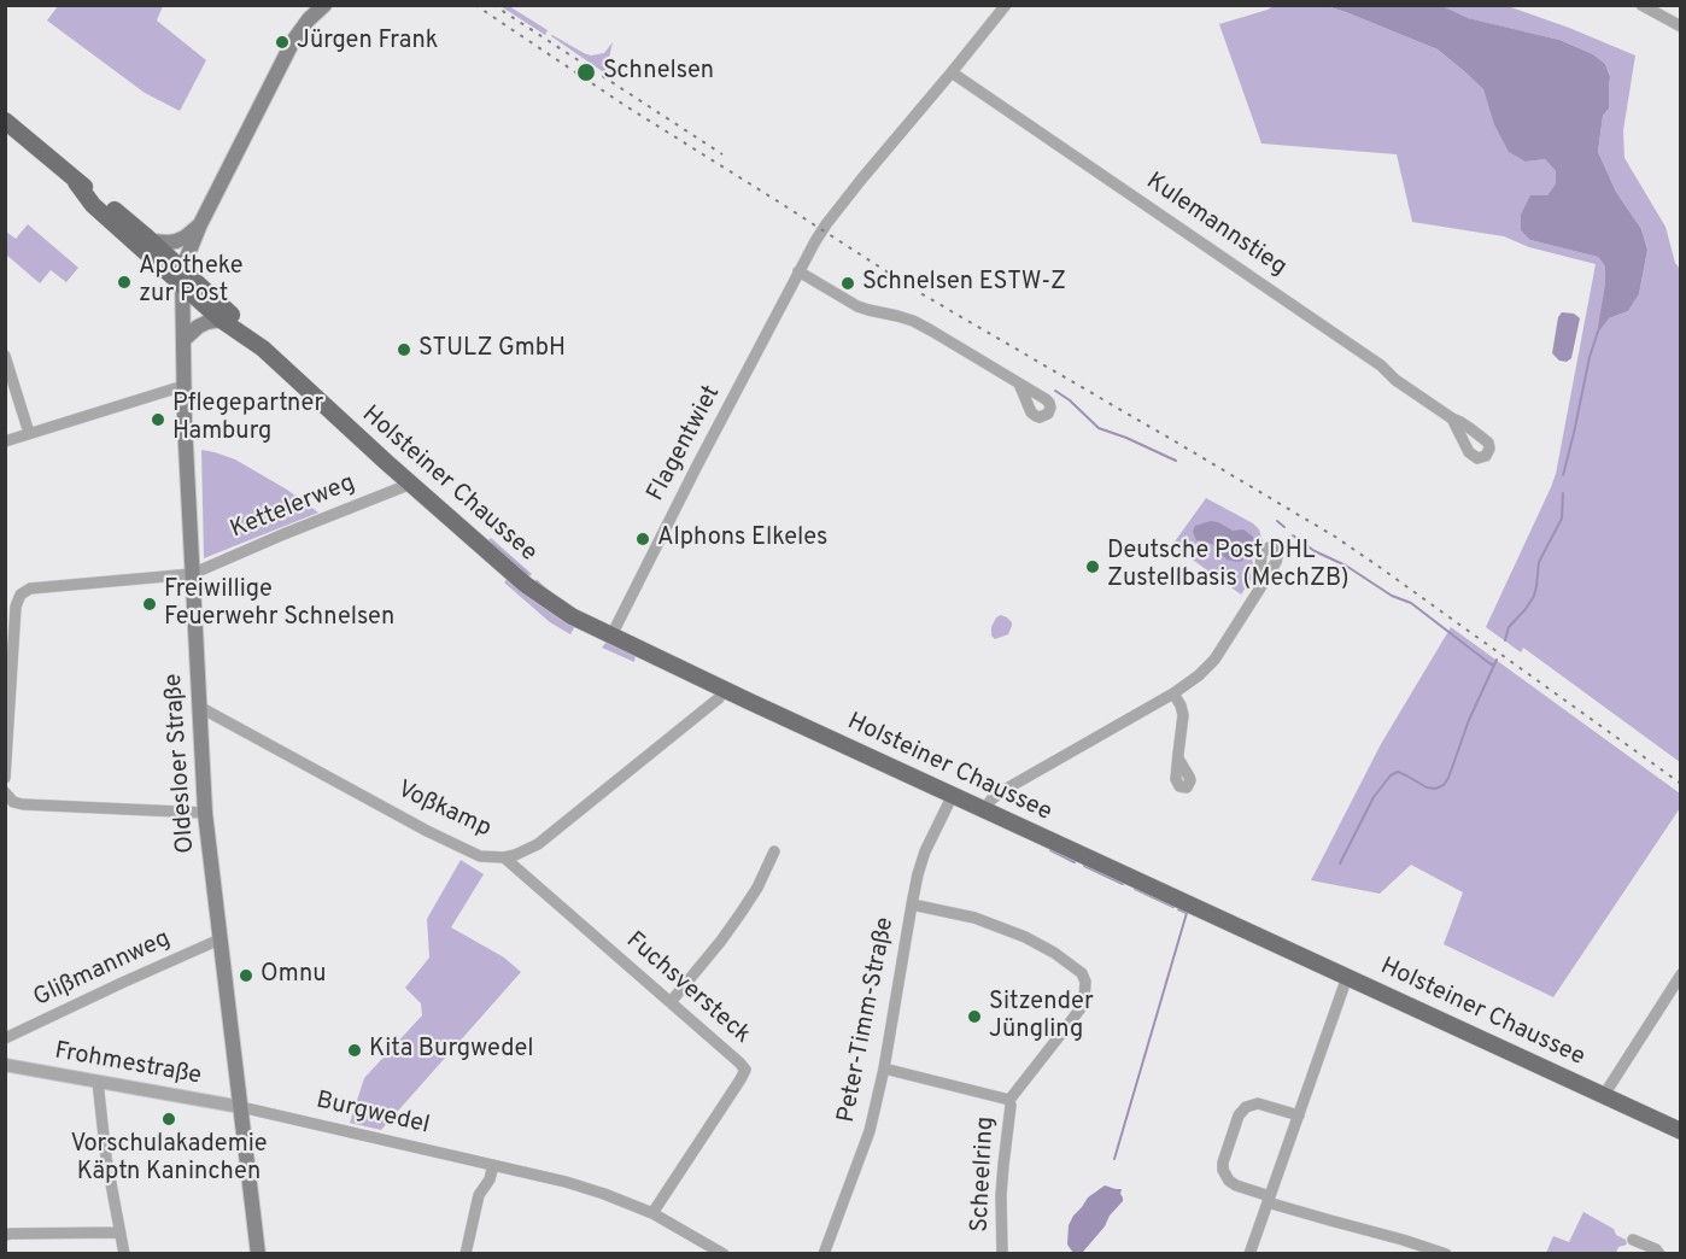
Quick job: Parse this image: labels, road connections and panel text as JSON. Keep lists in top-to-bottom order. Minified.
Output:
{"streets":{"main road":["Holsteiner Chaussee","Oldesloer Straße"],"street":["Kulemannstieg","Flagentwiet","Kettelerweg","Voßkamp","Glißmannweg","Fuchsversteck","Peter-Timm-Straße","Frohmestraße","Burgwedel","Scheelring"]},"crossings":[["Kulemannstieg","Flagentwiet"],["Flagentwiet","Holsteiner Chaussee"],["Holsteiner Chaussee","Kettelerweg"],["Holsteiner Chaussee","Oldesloer Straße"],["Holsteiner Chaussee","Voßkamp"],["Holsteiner Chaussee","Peter-Timm-Straße"],["Kettelerweg","Oldesloer Straße"],["Oldesloer Straße","Voßkamp"],["Oldesloer Straße","Glißmannweg"],["Oldesloer Straße","Frohmestraße"],["Oldesloer Straße","Burgwedel"],["Voßkamp","Fuchsversteck"],["Fuchsversteck","Burgwedel"],["Peter-Timm-Straße","Scheelring"],["Frohmestraße","Burgwedel"]],"places":["Jürgen Frank","Schnelsen","Apotheke zur Post","Schnelsen ESTW-Z","STULZ GmbH","Pflegepartner Hamburg","Alphons Elkeles","Deutsche Post DHL Zustellbasis (MechZB)","Freiwillige Feuerwehr Schnelsen","Omnu","Sitzender Jüngling","Kita Burgwedel","Vorschulakademie Käptn Kaninchen"]}
